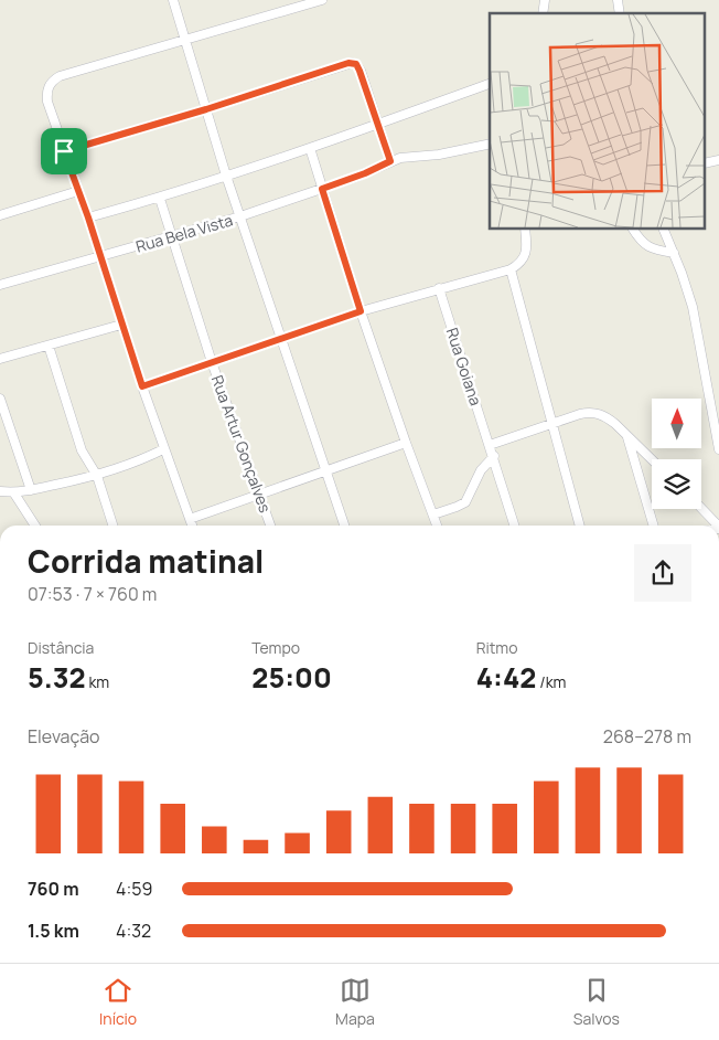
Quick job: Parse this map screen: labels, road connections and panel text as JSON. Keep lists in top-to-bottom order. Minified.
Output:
{"streets":{"street":["Rua Bela Vista","Rua Goiana","Rua Artur Gonçalves"]},"crossings":[["Rua Bela Vista","Rua Artur Gonçalves"]],"north":"top","page":{"heading":["Corrida matinal","07:53 · 7 × 760 m"],"stats":[["Distância","5.32 km"],["Tempo","25:00"],["Ritmo","4:42 /km"]],"chart":["Elevação","268–278 m"],"list":[{"name":"760 m","note":"4:59"},{"name":"1.5 km","note":"4:32"}],"tabs":["Início","Mapa","Salvos"]}}
